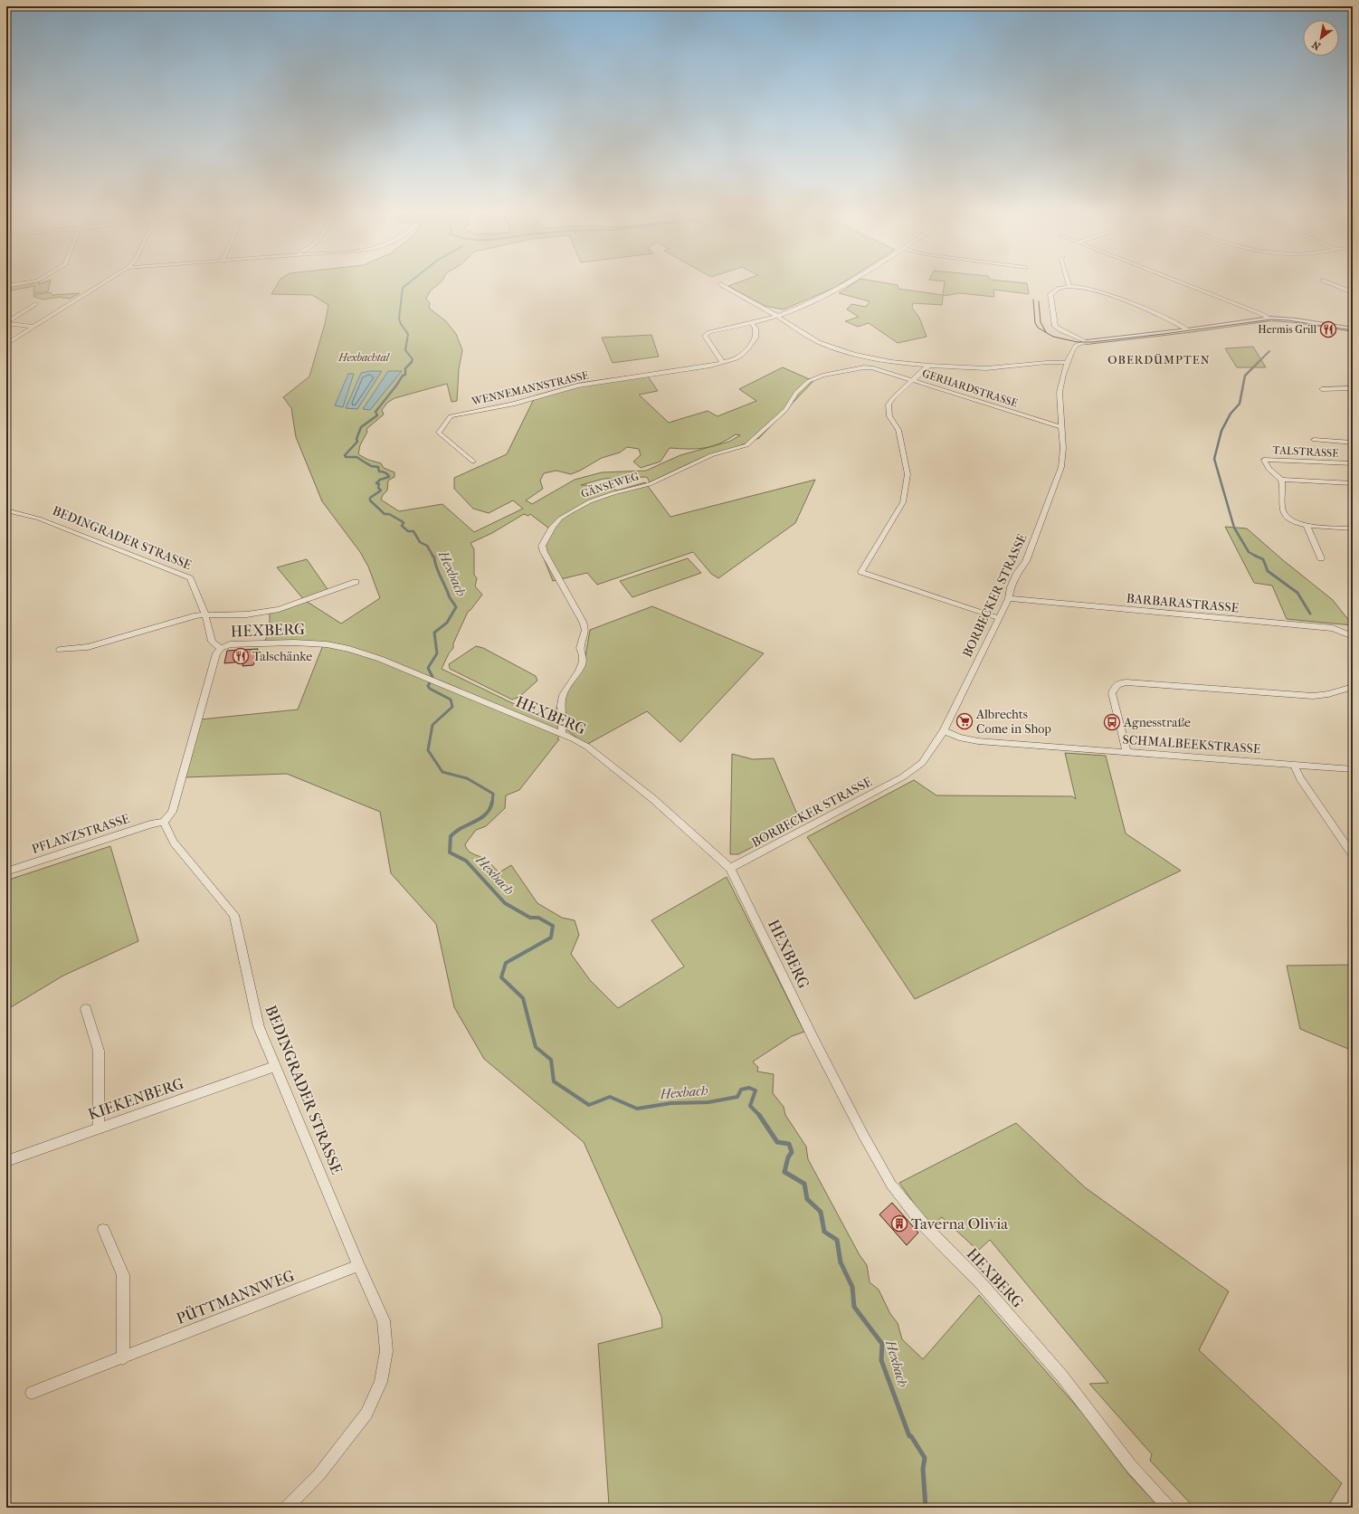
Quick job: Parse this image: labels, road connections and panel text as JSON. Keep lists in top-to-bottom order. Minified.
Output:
{"streets":{"street":["WENNEMANNSTRASSE","GERHARDSTRASSE","TALSTRASSE","GÄNSEWEG","BEDINGRADER STRASSE","BORBECKER STRASSE","BARBARASTRASSE","HEXBERG","SCHMALBEEKSTRASSE","PFLANZSTRASSE","KIEKENBERG","PÜTTMANNWEG"]},"crossings":[["GERHARDSTRASSE","GÄNSEWEG"],["GERHARDSTRASSE","BORBECKER STRASSE"],["GÄNSEWEG","HEXBERG"],["BEDINGRADER STRASSE","HEXBERG"],["BEDINGRADER STRASSE","PFLANZSTRASSE"],["BEDINGRADER STRASSE","KIEKENBERG"],["BEDINGRADER STRASSE","PÜTTMANNWEG"],["BORBECKER STRASSE","BARBARASTRASSE"],["BORBECKER STRASSE","HEXBERG"],["BORBECKER STRASSE","SCHMALBEEKSTRASSE"]],"districts":["OBERDÜMPTEN"],"water":["Hexbach"],"parks":["Hexbachtal"],"places":{"restaurant":["Hermis Grill","Talschänke"],"supermarket":["Albrechts Come in Shop"],"bus stop":["Agnesstraße"],"building":["Taverna Olivia"]},"north":"bottom left"}
